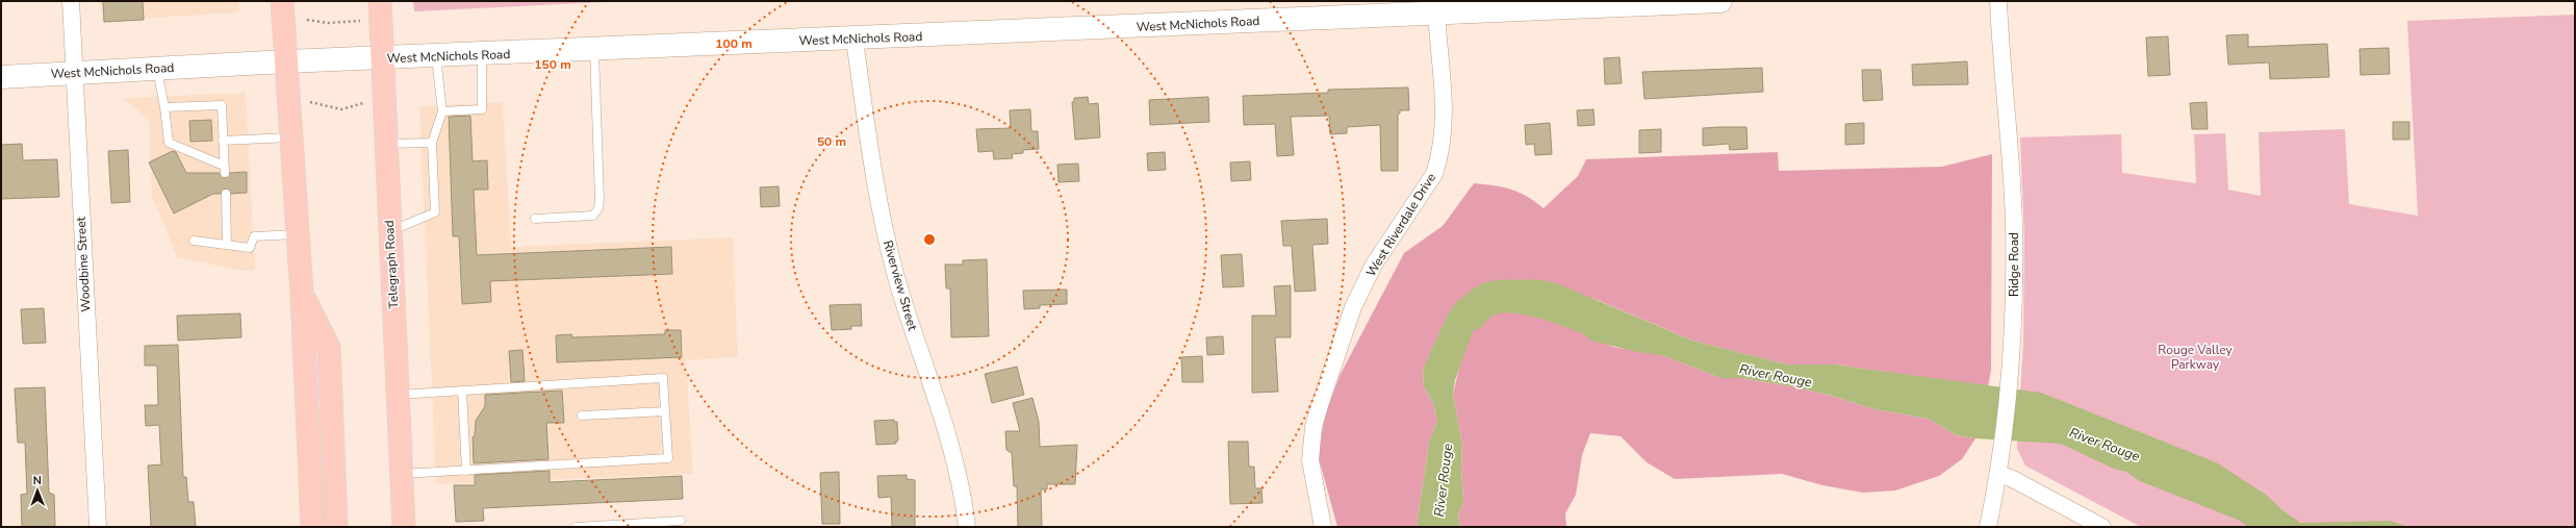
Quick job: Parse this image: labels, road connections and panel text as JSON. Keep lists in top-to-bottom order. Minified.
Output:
{"streets":{"main road":["West McNichols Road","Telegraph Road"],"street":["West Riverdale Drive","Woodbine Street","Ridge Road","Riverview Street"]},"crossings":[["West McNichols Road","West Riverdale Drive"],["West McNichols Road","Woodbine Street"],["West McNichols Road","Telegraph Road"],["West McNichols Road","Riverview Street"]],"water":["River Rouge"],"parks":["Rouge Valley Parkway"],"north":"top","rings":["100 m","150 m","50 m"]}
